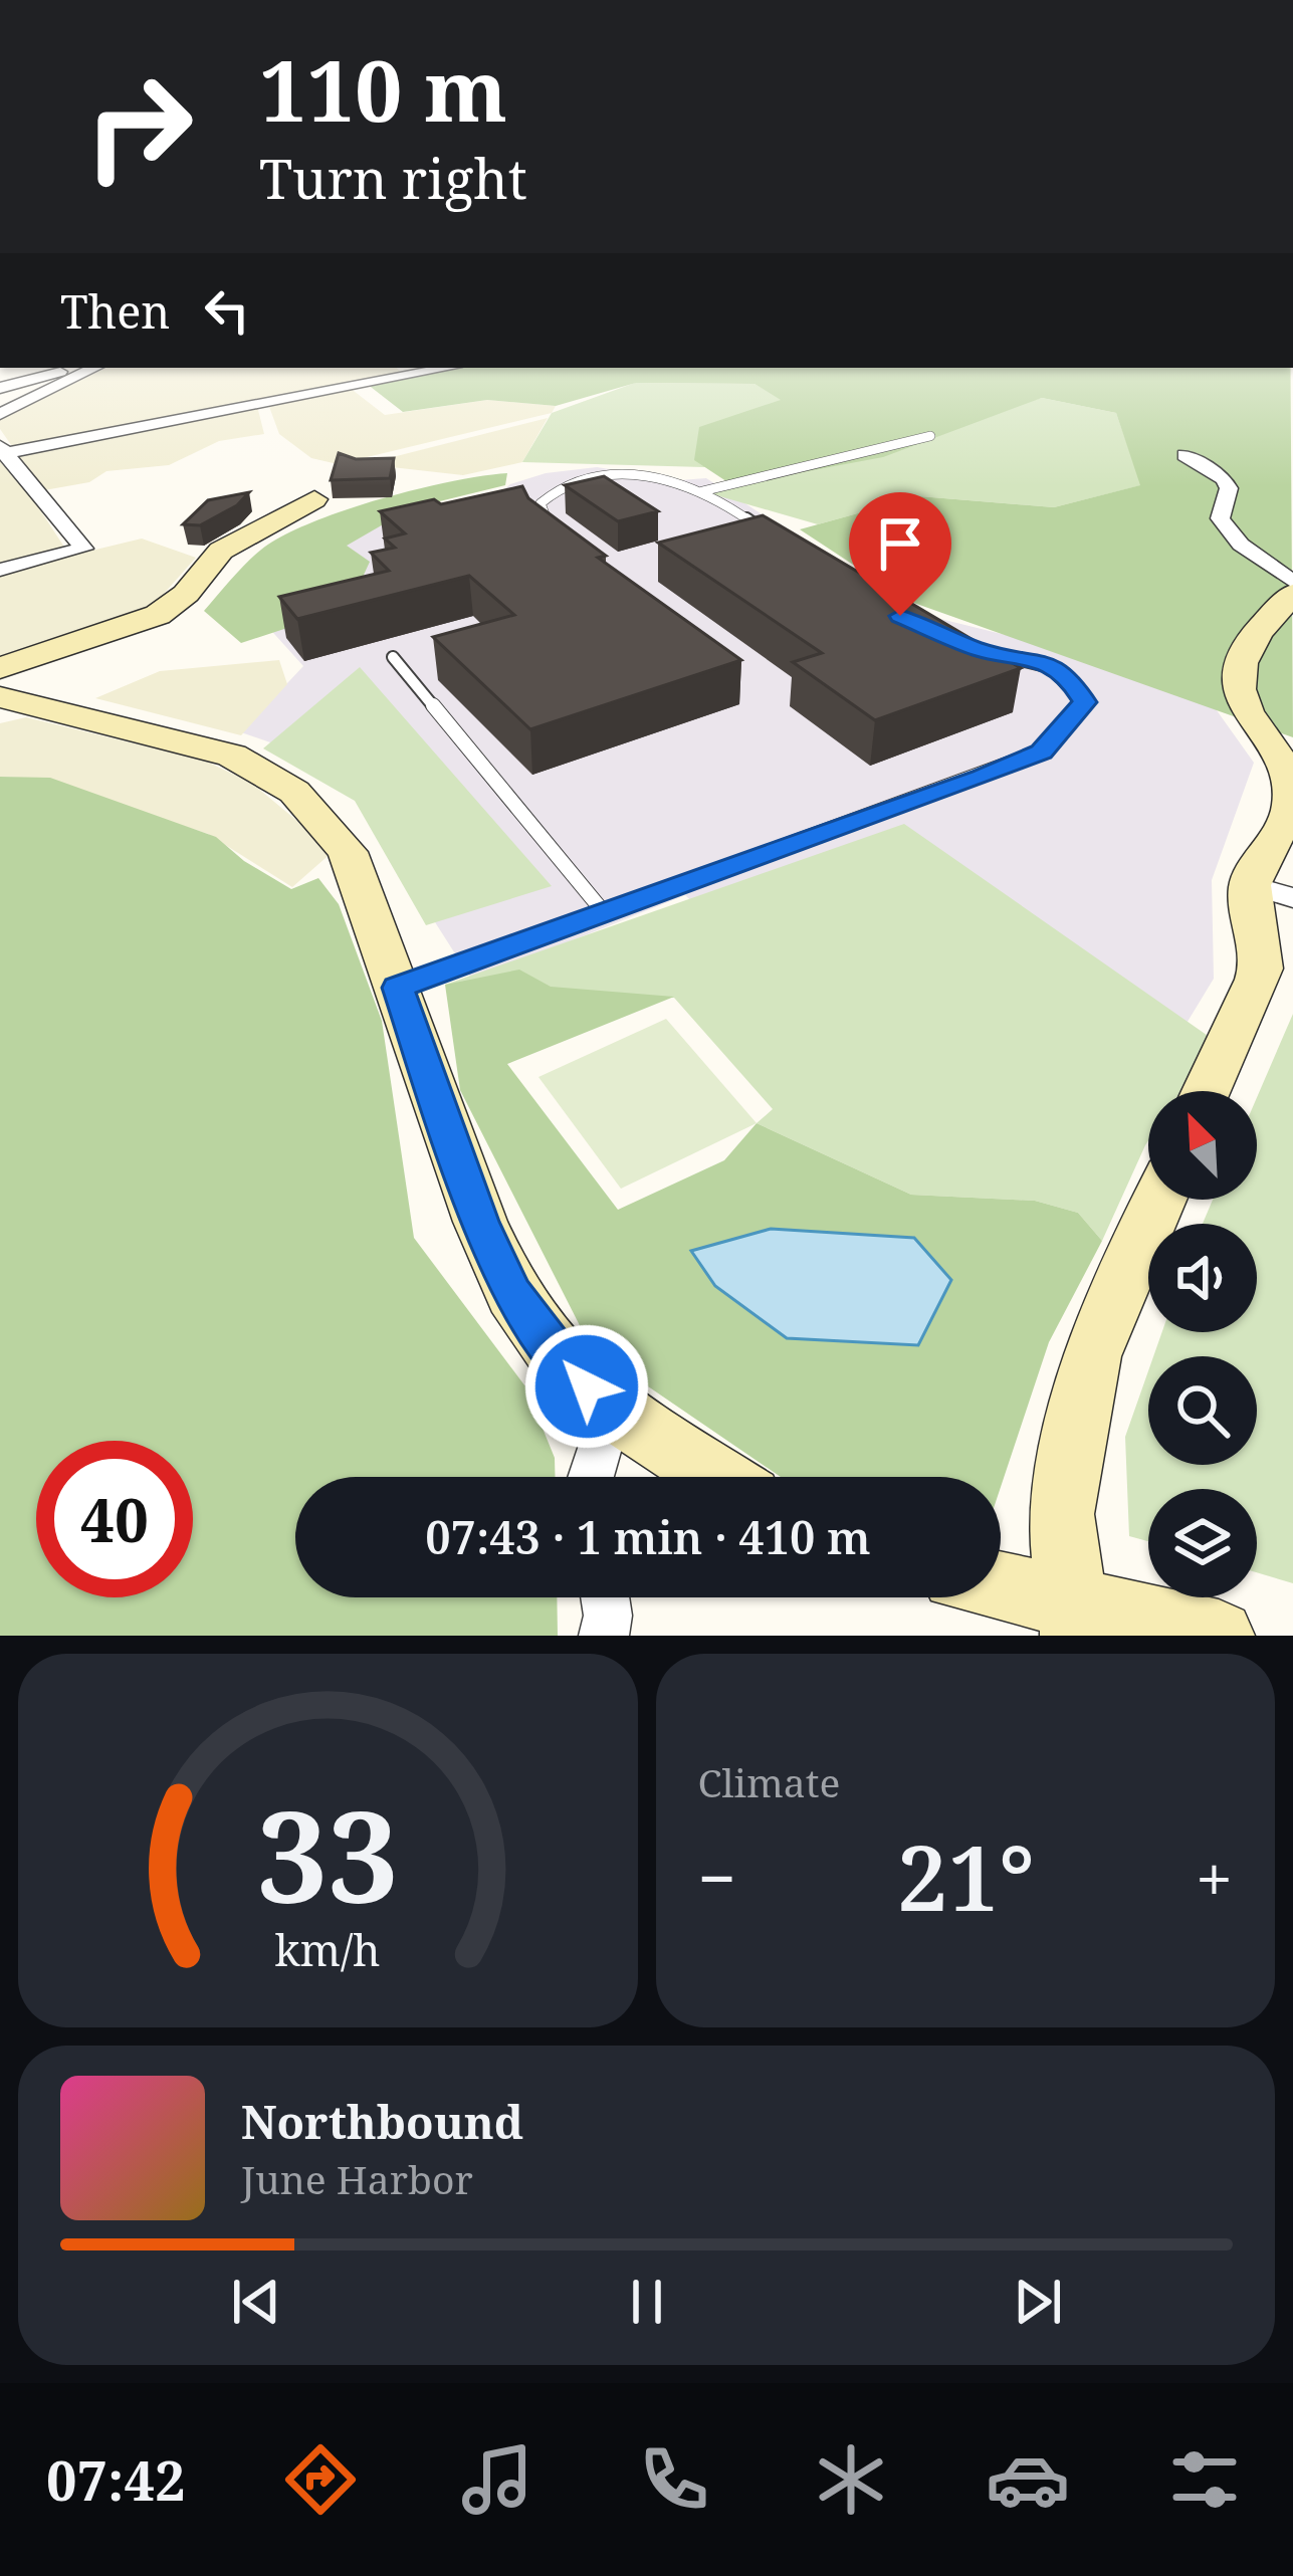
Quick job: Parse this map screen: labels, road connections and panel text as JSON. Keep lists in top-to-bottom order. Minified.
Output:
{"north":"top left","page":{"turn":["110 m","Turn right"],"then":"Then","limit":"40","trip":"07:43 · 1 min · 410 m","tile":"Climate","heat":["−","21°","+"],"song":["Northbound","June Harbor"],"tabs":"07:42","gauge":["33","km/h"]}}
